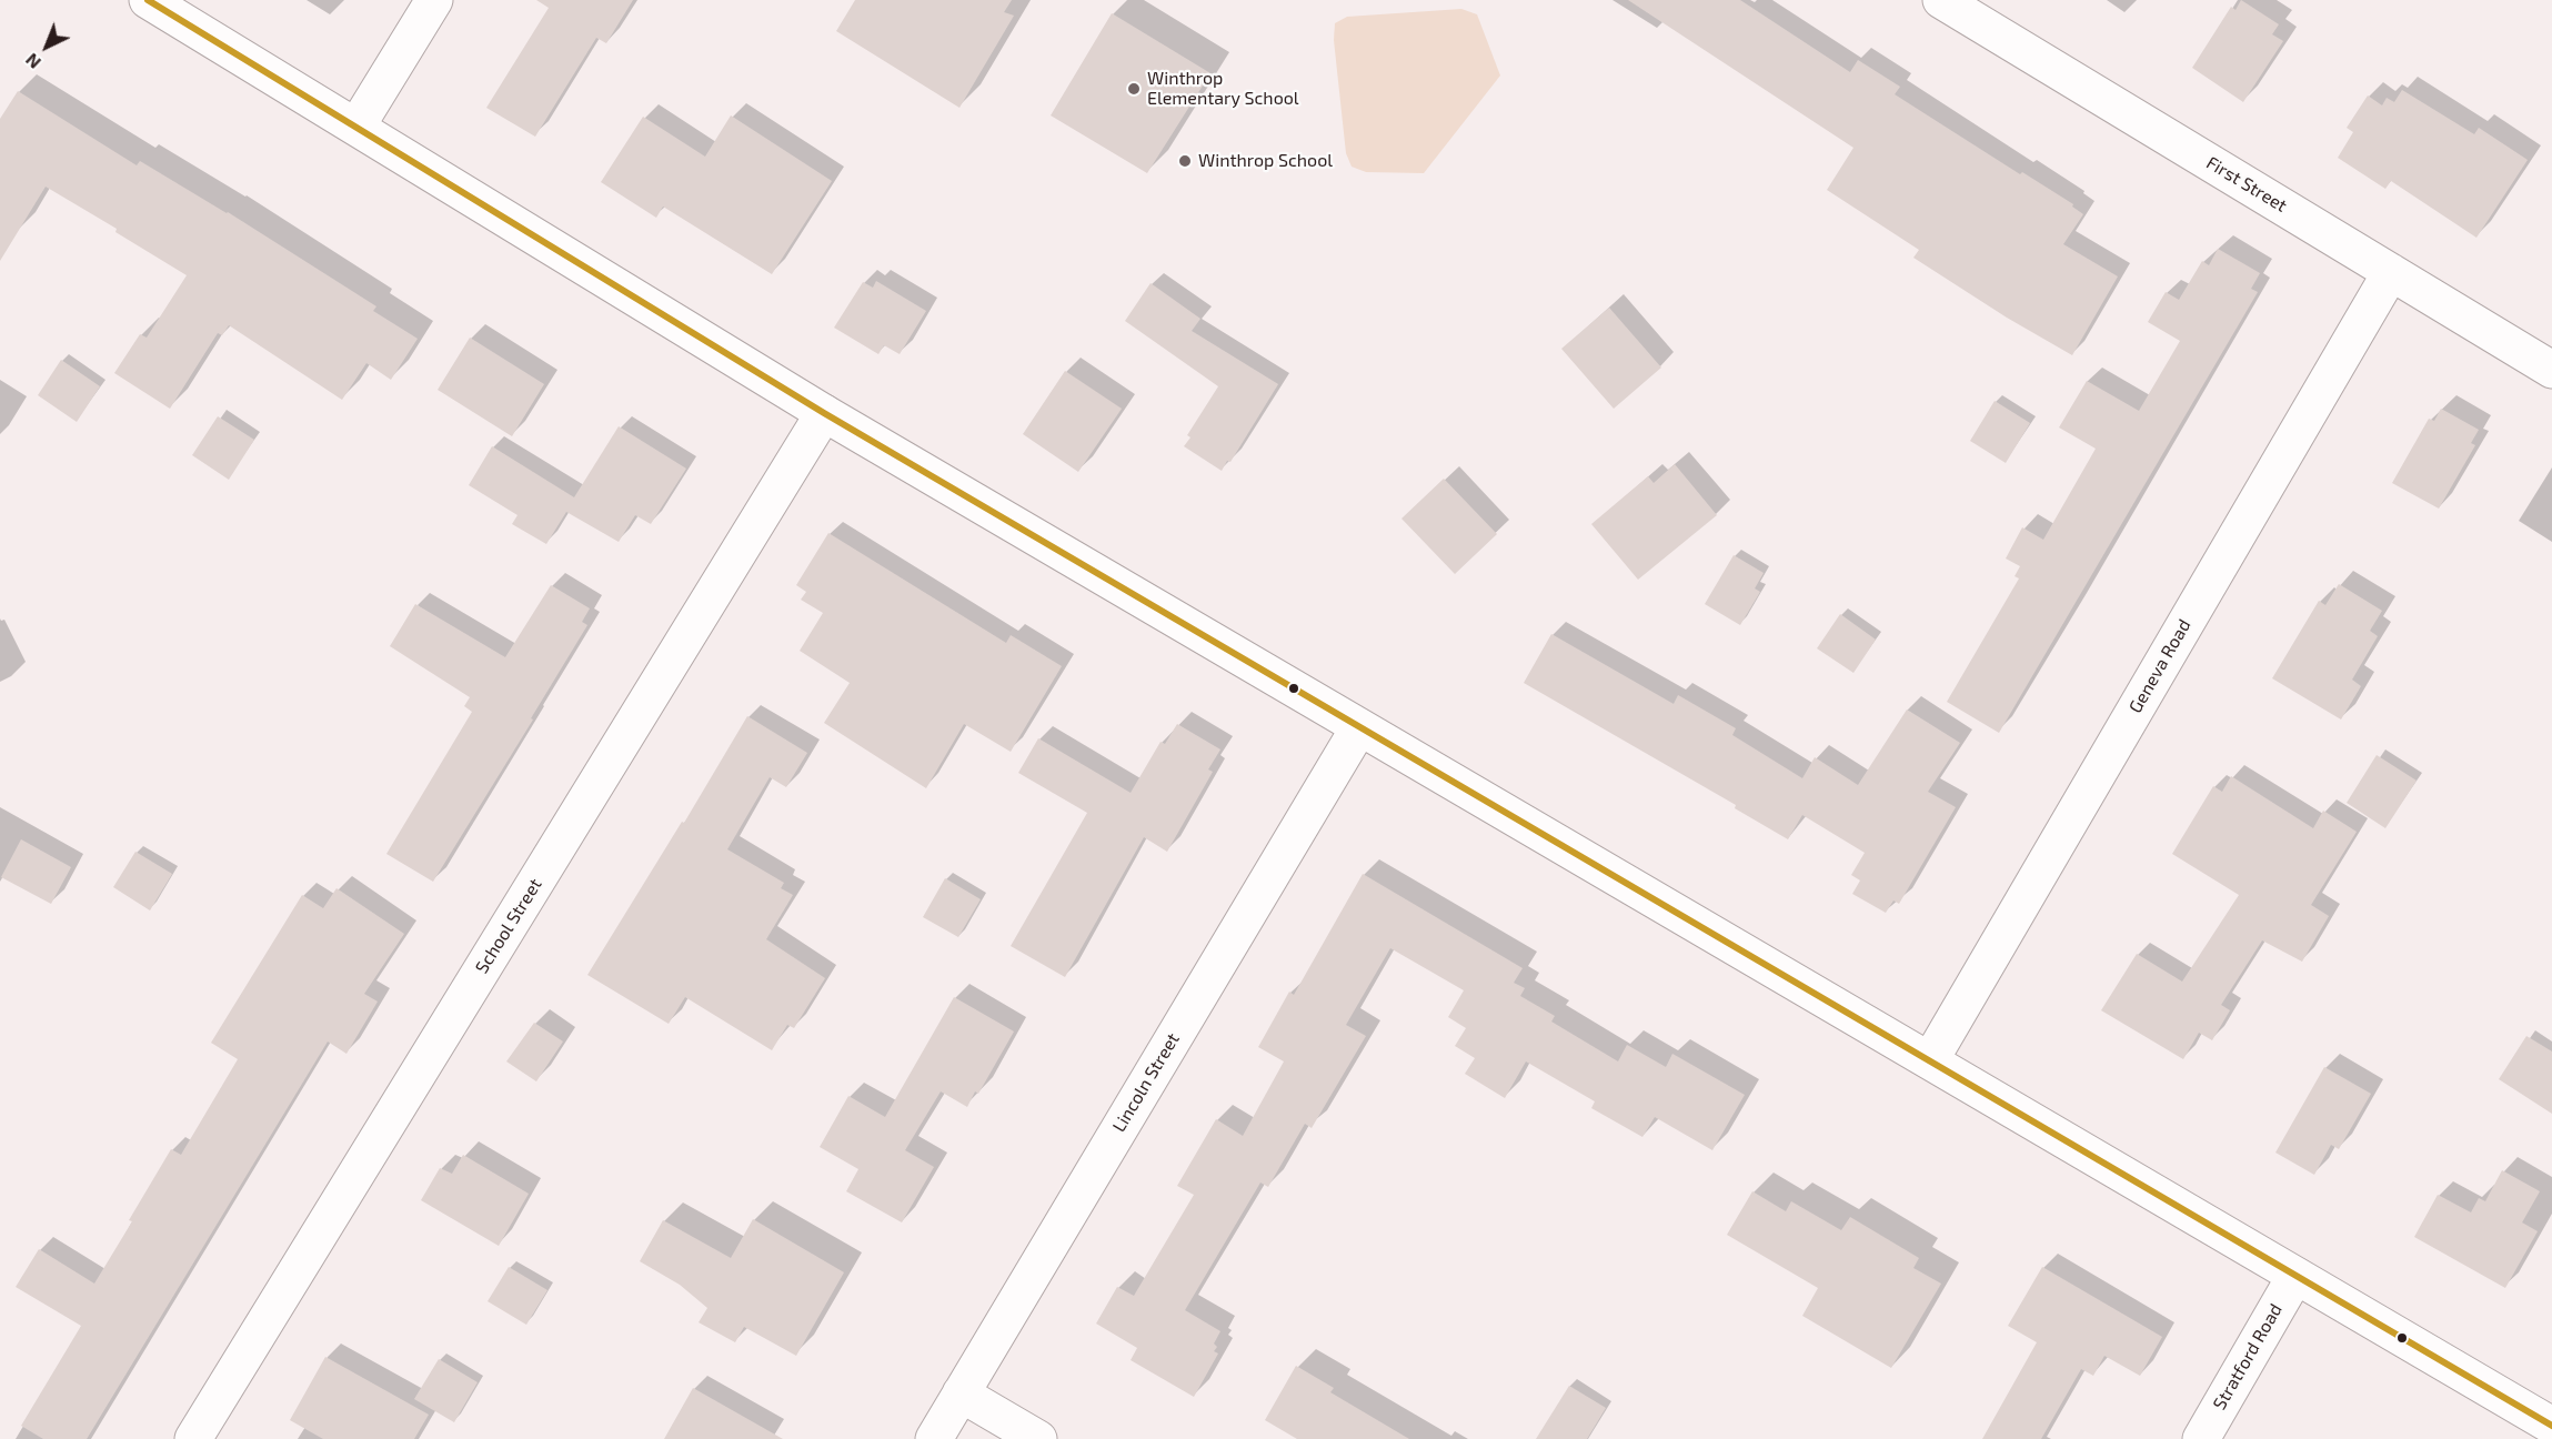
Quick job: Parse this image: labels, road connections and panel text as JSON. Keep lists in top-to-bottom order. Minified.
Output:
{"streets":{"street":["First Street","Geneva Road","School Street","Lincoln Street","Stratford Road"]},"crossings":[["First Street","Geneva Road"]],"places":["Winthrop Elementary School","Winthrop School"],"north":"bottom left"}
